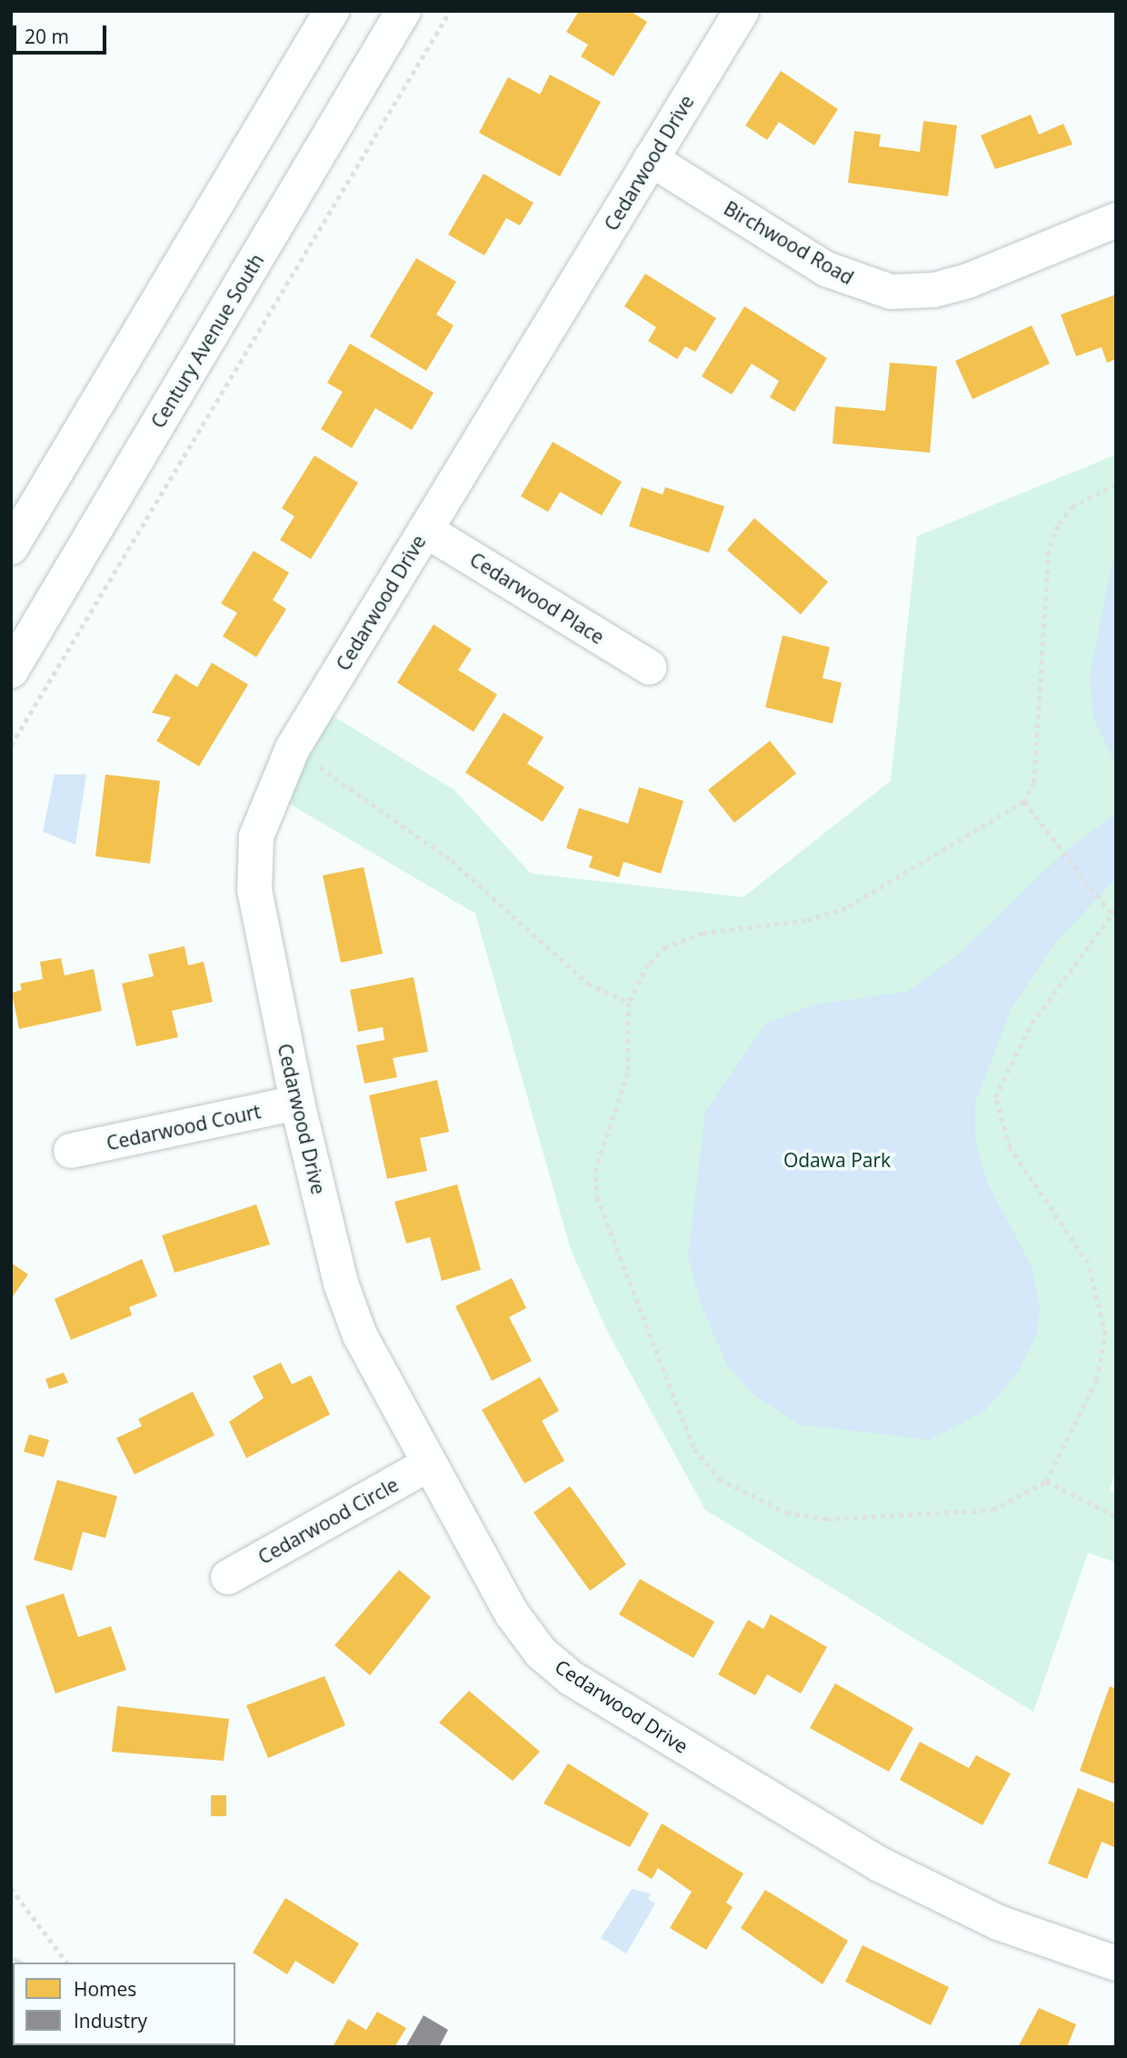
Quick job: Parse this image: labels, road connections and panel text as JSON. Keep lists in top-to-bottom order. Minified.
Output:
{"streets":{"street":["Cedarwood Drive","Birchwood Road","Century Avenue South","Cedarwood Place","Cedarwood Court","Cedarwood Circle"]},"crossings":[["Cedarwood Drive","Birchwood Road"],["Cedarwood Drive","Cedarwood Place"],["Cedarwood Drive","Cedarwood Court"],["Cedarwood Drive","Cedarwood Circle"]],"parks":["Odawa Park"],"legend":["Homes","Industry"],"scale_bar":"20 m"}
